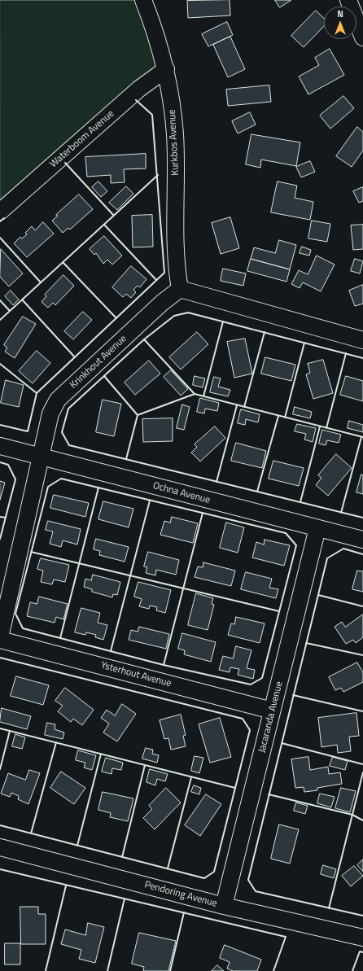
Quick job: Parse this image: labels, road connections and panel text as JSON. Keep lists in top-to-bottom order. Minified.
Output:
{"streets":{"street":["Waterboom Avenue","Kurkbos Avenue","Krinkhout Avenue","Ochna Avenue","Ysterhout Avenue","Jacaranda Avenue","Pendoring Avenue"]},"crossings":[["Waterboom Avenue","Kurkbos Avenue"],["Kurkbos Avenue","Krinkhout Avenue"],["Krinkhout Avenue","Ochna Avenue"],["Krinkhout Avenue","Ysterhout Avenue"],["Ochna Avenue","Jacaranda Avenue"],["Ysterhout Avenue","Jacaranda Avenue"],["Jacaranda Avenue","Pendoring Avenue"]],"north":"top"}
